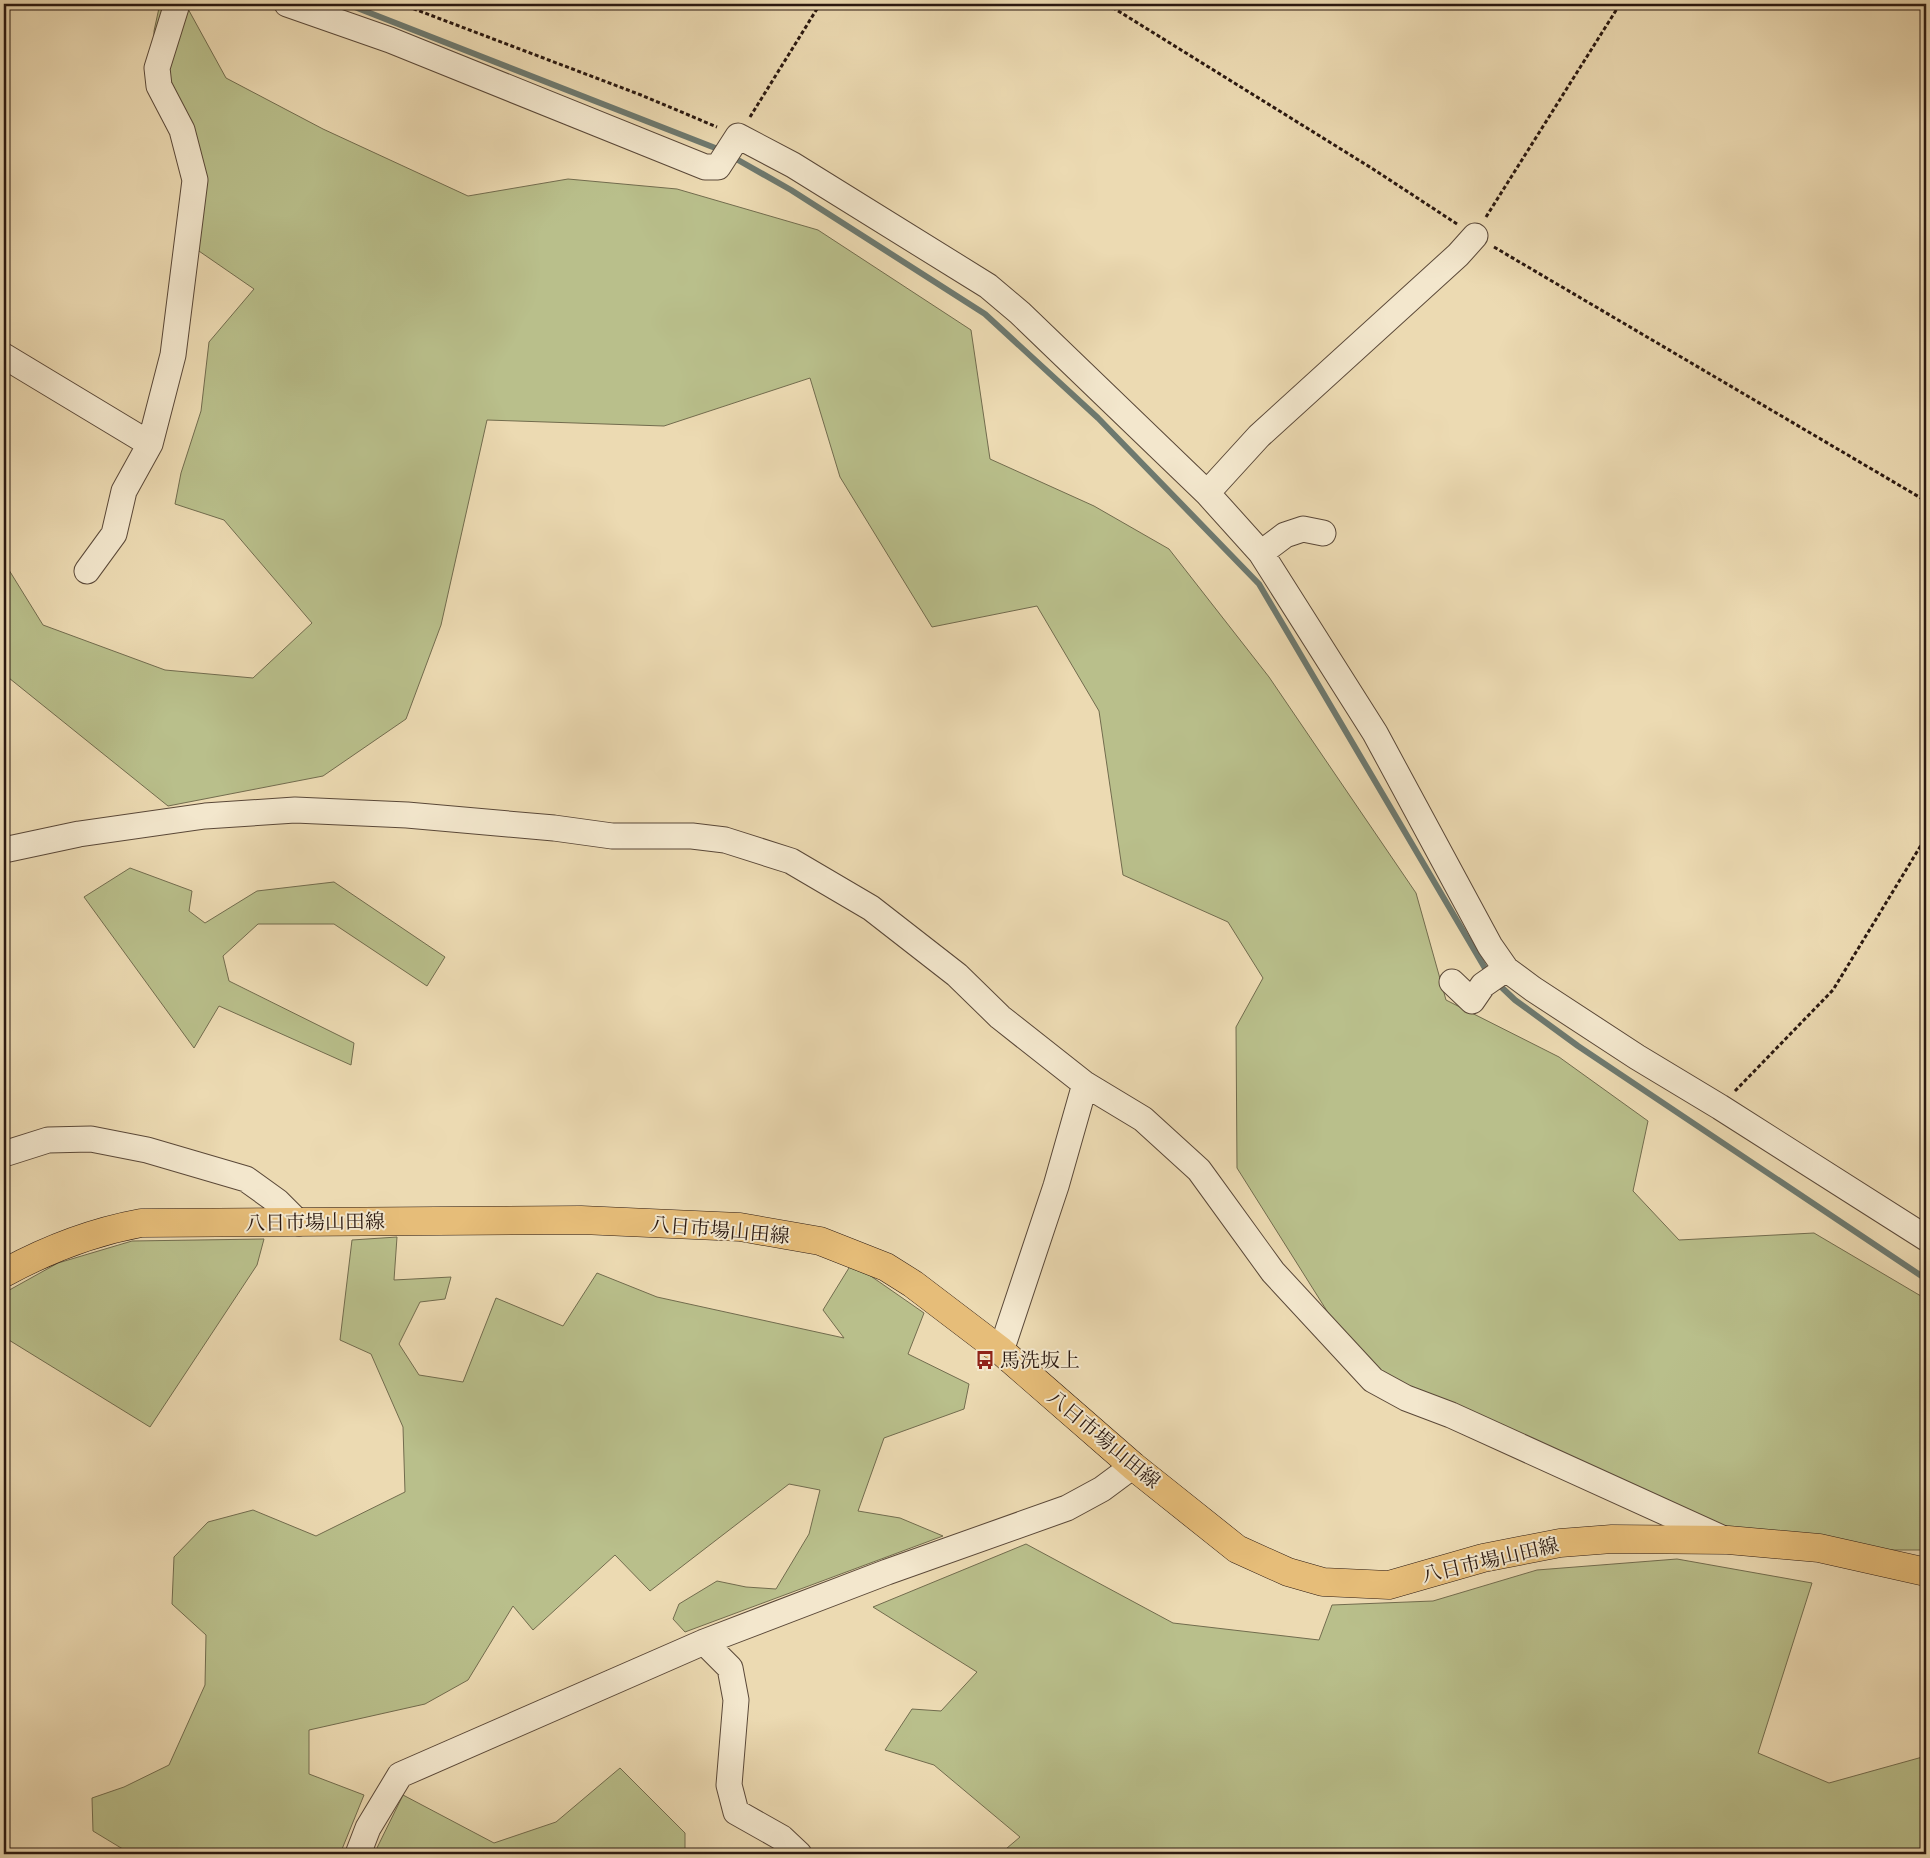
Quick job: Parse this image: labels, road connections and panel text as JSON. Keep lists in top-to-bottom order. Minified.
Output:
{"streets":{"main road":["八日市場山田線"]},"places":{"bus stop":["馬洗坂上"]}}
